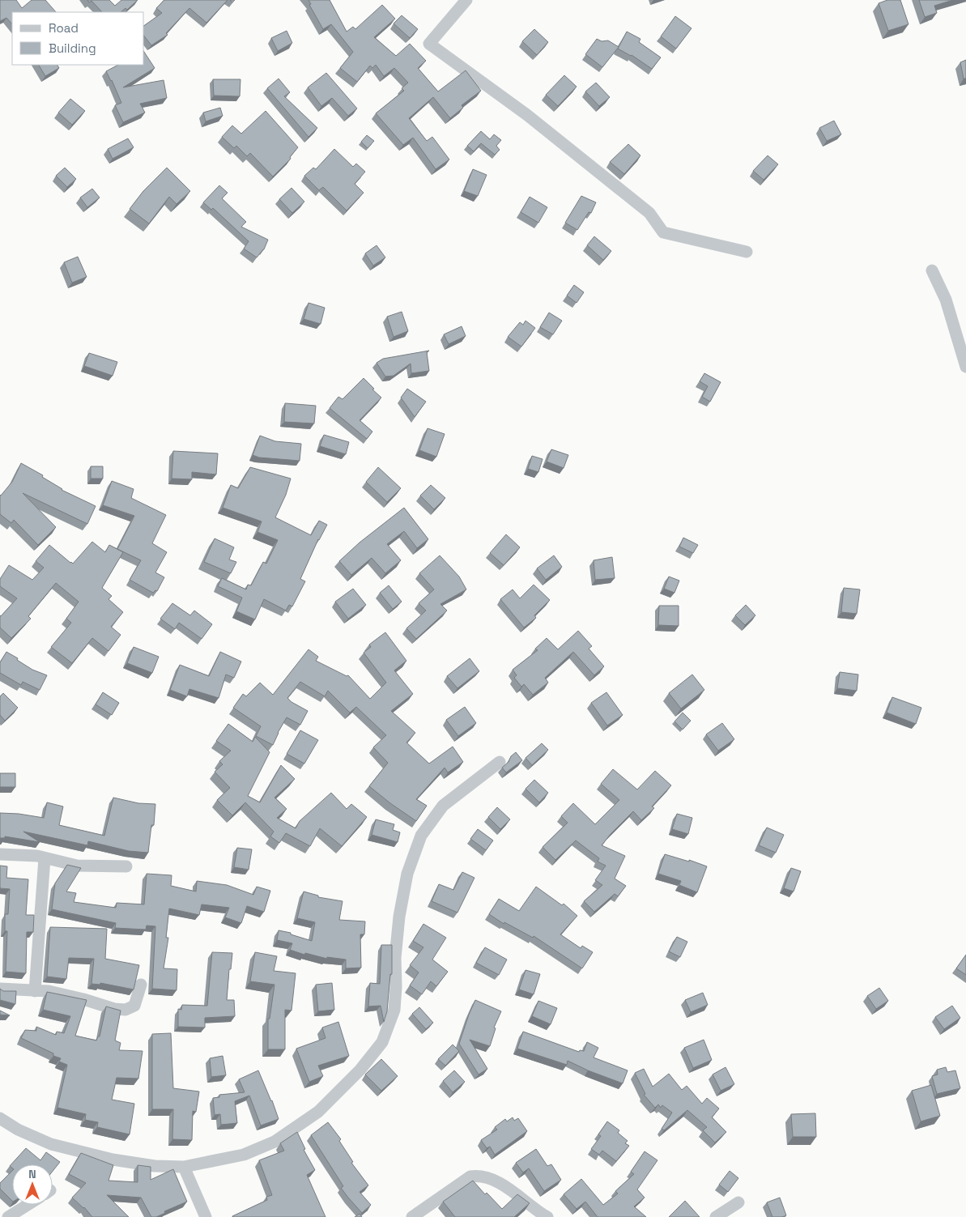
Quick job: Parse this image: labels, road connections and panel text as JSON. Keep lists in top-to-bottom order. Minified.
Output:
{"legend":["Road","Building"],"north":"top"}
